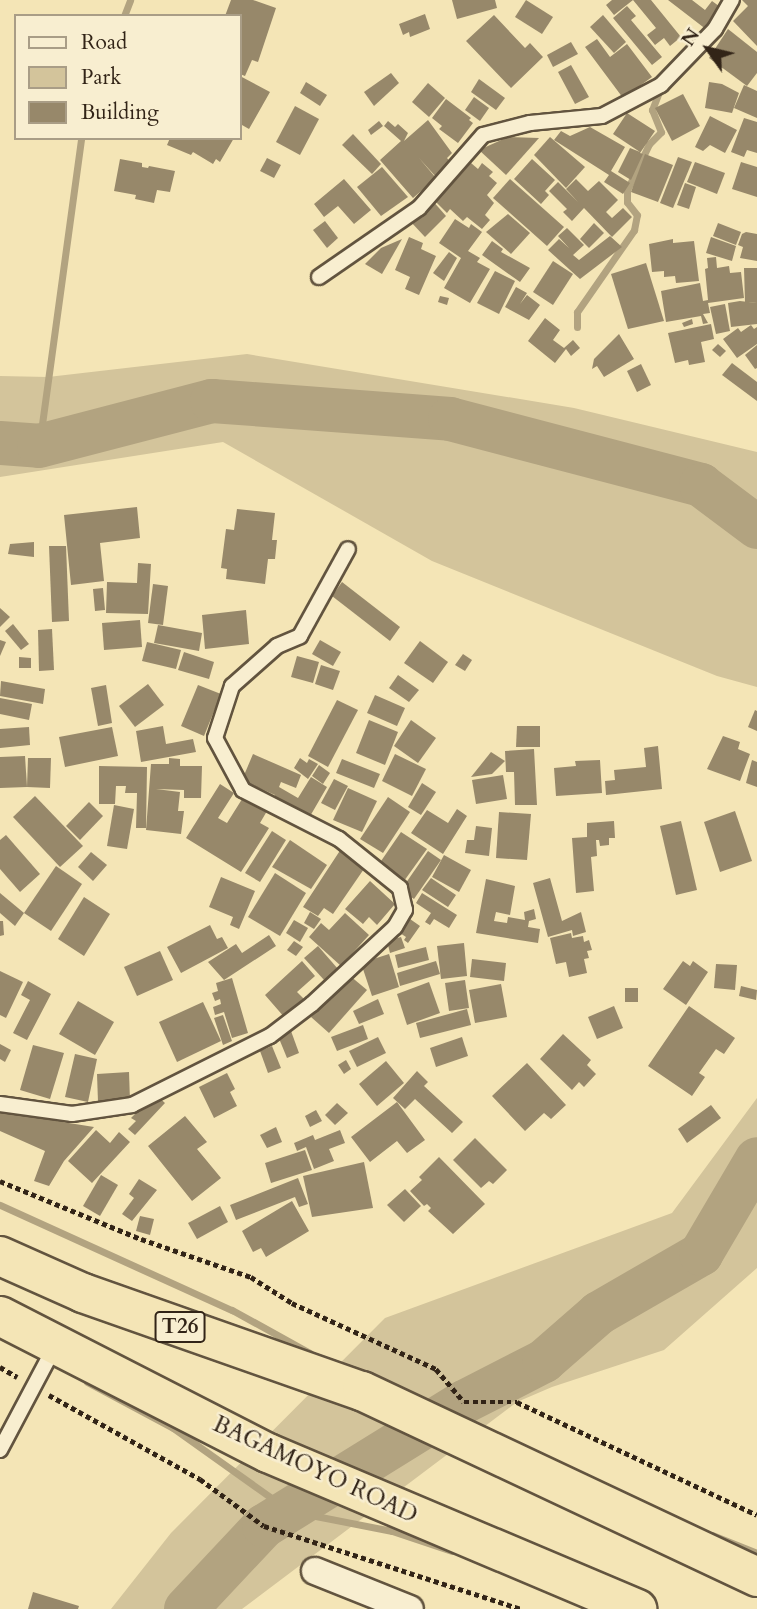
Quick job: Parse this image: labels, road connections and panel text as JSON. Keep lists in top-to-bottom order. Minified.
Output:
{"streets":{"highway":["T26","BAGAMOYO ROAD"]},"legend":["Road","Park","Building"],"north":"top left"}
